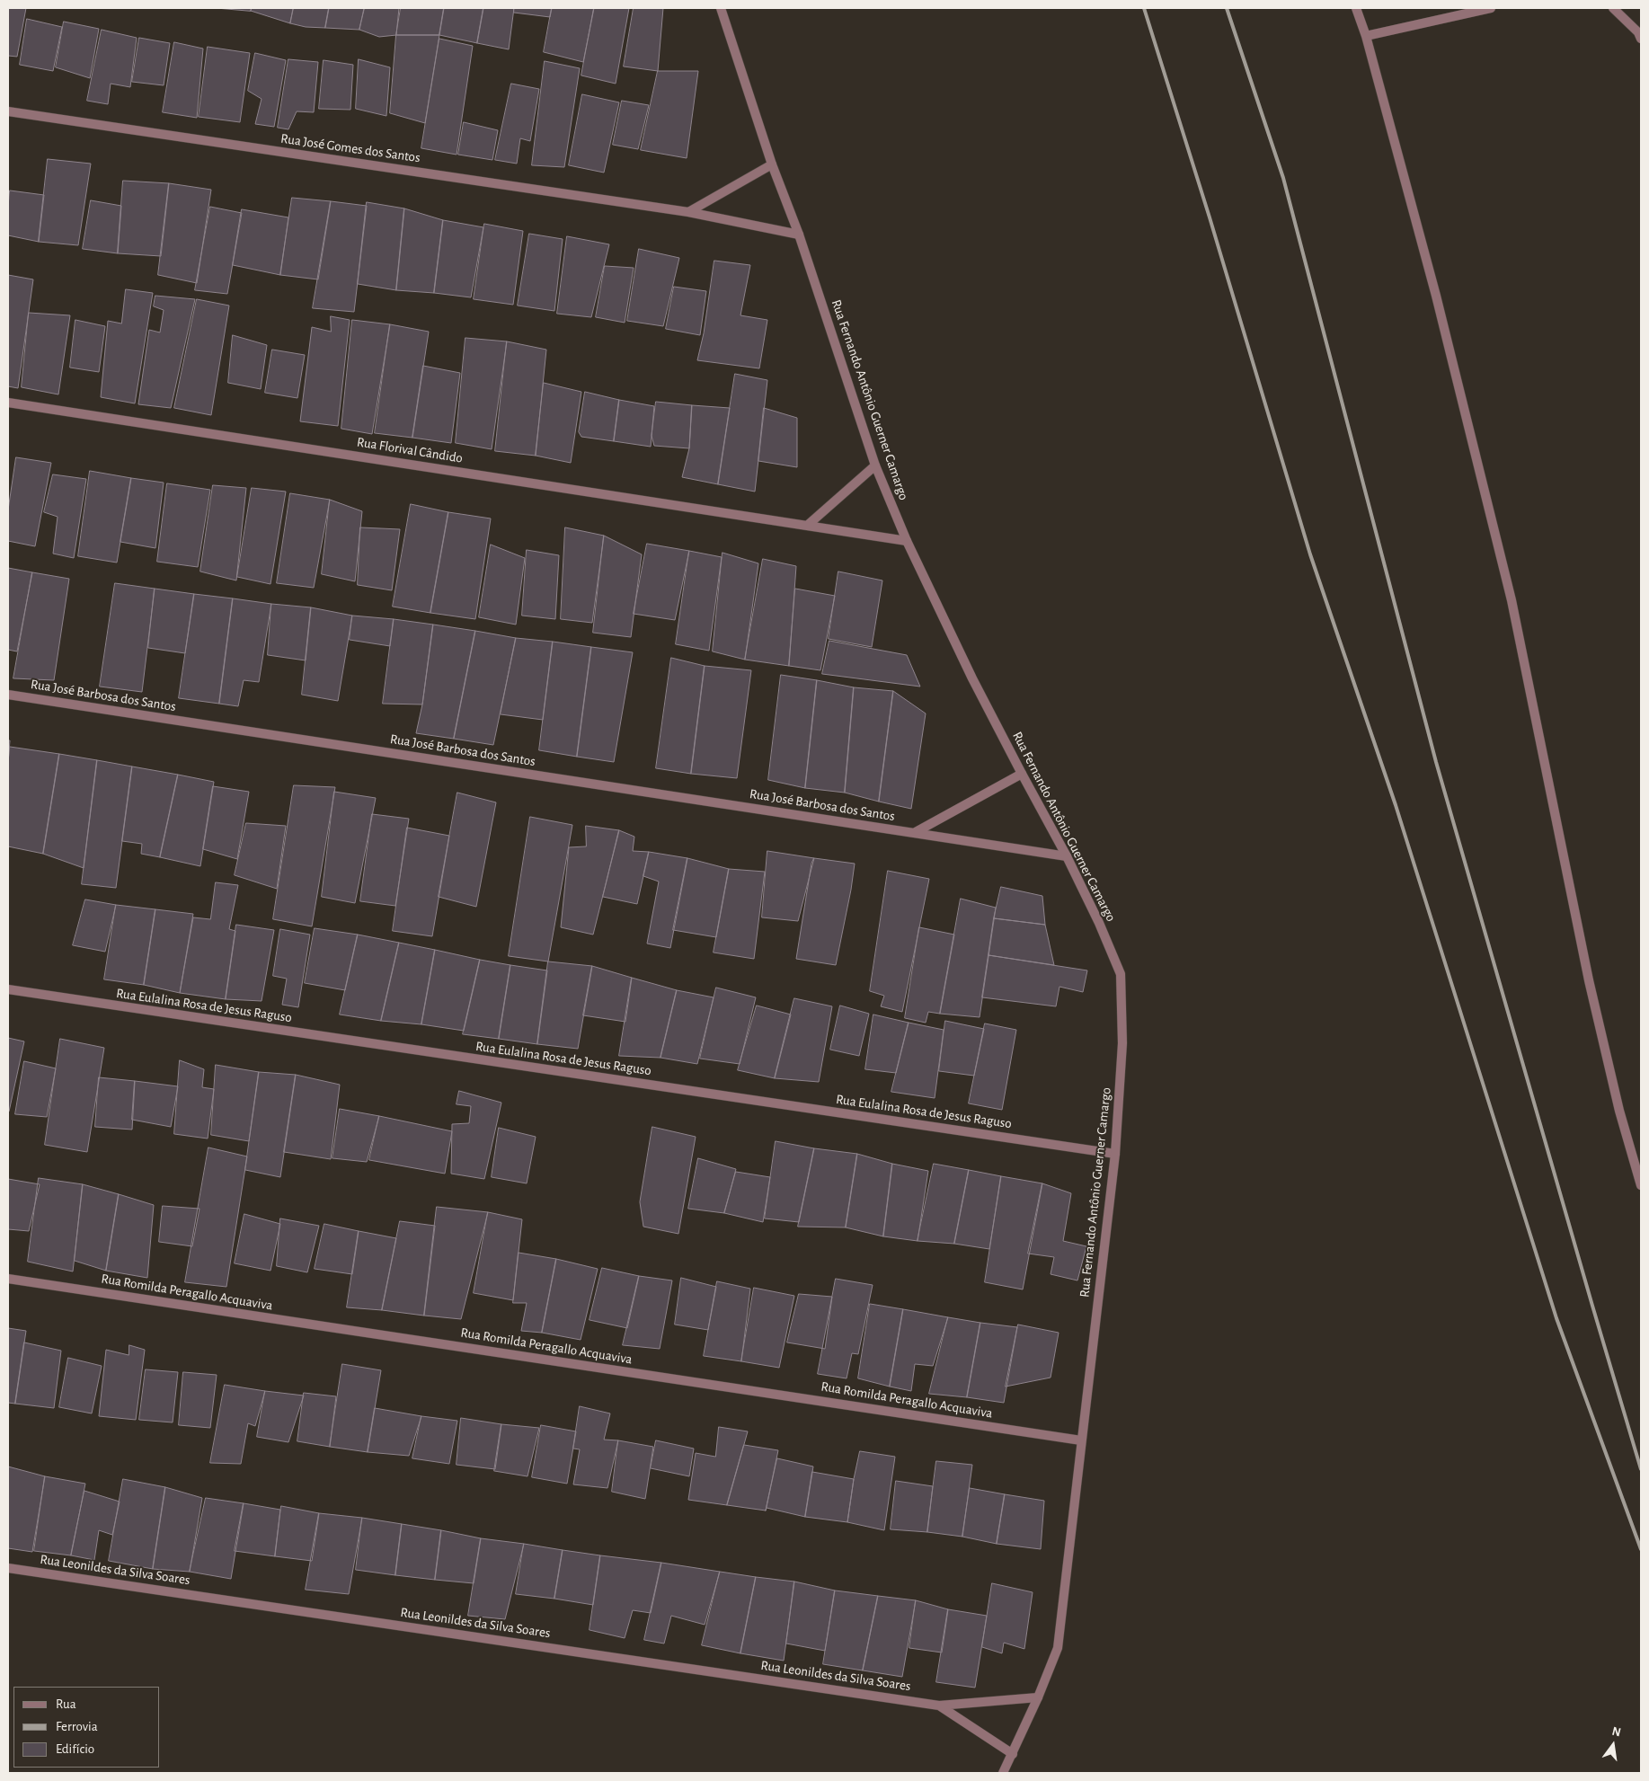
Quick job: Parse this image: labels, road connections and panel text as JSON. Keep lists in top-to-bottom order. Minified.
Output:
{"streets":{"street":["Rua José Gomes dos Santos","Rua Fernando Antônio Guerner Camargo","Rua Florival Cândido","Rua José Barbosa dos Santos","Rua Eulalina Rosa de Jesus Raguso","Rua Romilda Peragallo Acquaviva","Rua Leonildes da Silva Soares"]},"crossings":[["Rua José Gomes dos Santos","Rua Fernando Antônio Guerner Camargo"],["Rua Fernando Antônio Guerner Camargo","Rua Florival Cândido"],["Rua Fernando Antônio Guerner Camargo","Rua José Barbosa dos Santos"],["Rua Fernando Antônio Guerner Camargo","Rua Eulalina Rosa de Jesus Raguso"],["Rua Fernando Antônio Guerner Camargo","Rua Romilda Peragallo Acquaviva"],["Rua Fernando Antônio Guerner Camargo","Rua Leonildes da Silva Soares"]],"legend":["Rua","Ferrovia","Edifício"],"north":"top"}
